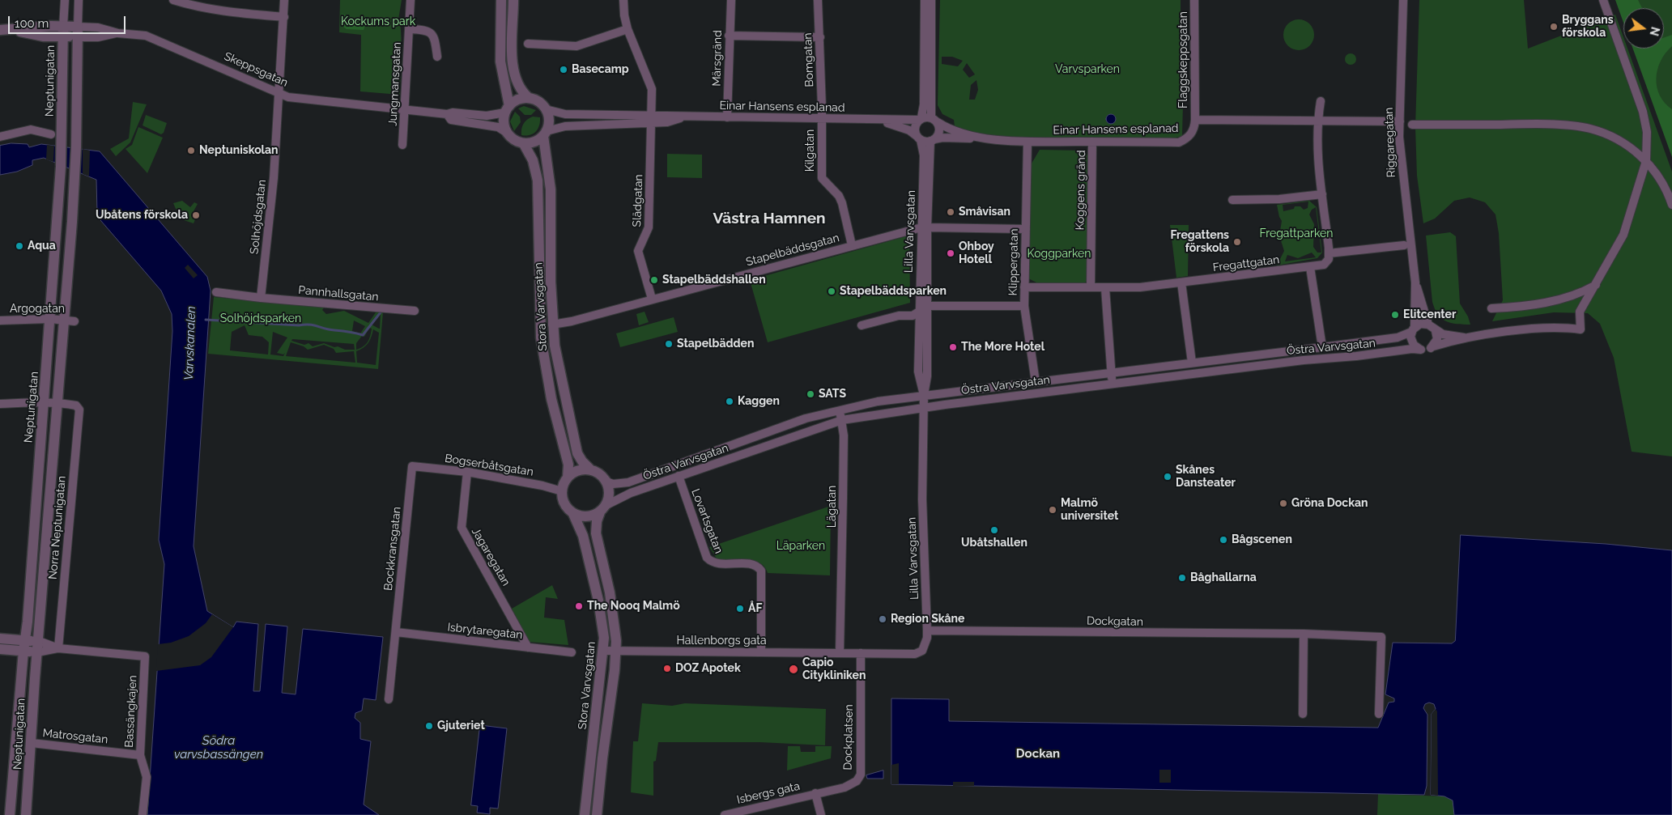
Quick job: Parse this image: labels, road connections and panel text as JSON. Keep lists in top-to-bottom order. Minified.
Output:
{"streets":{"street":["Märsgränd","Bomgatan","Flaggskeppsgatan","Skeppsgatan","Neptunigatan","Jungmansgatan","Einar Hansens esplanad","Riggaregatan","Kilgatan","Koggens gränd","Slädgatan","Solhöjdsgatan","Lilla Varvsgatan","Stapelbäddsgatan","Klippergatan","Fregattgatan","Pannhallsgatan","Stora Varvsgatan","Argogatan","Östra Varvsgatan","Bogserbåtsgatan","Lägatan","Lovartsgatan","Norra Neptunigatan","Bockkransgatan","Jagaregatan","Dockgatan","Isbrytaregatan","Hallenborgs gata","Bassängkajen","Matrosgatan","Dockplatsen","Isbergs gata"]},"crossings":[["Märsgränd","Einar Hansens esplanad"],["Bomgatan","Einar Hansens esplanad"],["Bomgatan","Kilgatan"],["Flaggskeppsgatan","Einar Hansens esplanad"],["Skeppsgatan","Neptunigatan"],["Skeppsgatan","Jungmansgatan"],["Skeppsgatan","Solhöjdsgatan"],["Neptunigatan","Argogatan"],["Neptunigatan","Norra Neptunigatan"],["Neptunigatan","Matrosgatan"],["Einar Hansens esplanad","Kilgatan"],["Einar Hansens esplanad","Koggens gränd"],["Einar Hansens esplanad","Slädgatan"],["Einar Hansens esplanad","Lilla Varvsgatan"],["Einar Hansens esplanad","Klippergatan"],["Einar Hansens esplanad","Stora Varvsgatan"],["Riggaregatan","Östra Varvsgatan"],["Kilgatan","Stapelbäddsgatan"],["Koggens gränd","Fregattgatan"],["Slädgatan","Stapelbäddsgatan"],["Solhöjdsgatan","Pannhallsgatan"],["Lilla Varvsgatan","Stapelbäddsgatan"],["Lilla Varvsgatan","Östra Varvsgatan"],["Lilla Varvsgatan","Dockgatan"],["Lilla Varvsgatan","Dockplatsen"],["Stapelbäddsgatan","Klippergatan"],["Stapelbäddsgatan","Stora Varvsgatan"],["Klippergatan","Fregattgatan"],["Klippergatan","Östra Varvsgatan"],["Stora Varvsgatan","Östra Varvsgatan"],["Stora Varvsgatan","Bogserbåtsgatan"],["Stora Varvsgatan","Hallenborgs gata"],["Östra Varvsgatan","Bogserbåtsgatan"],["Östra Varvsgatan","Lägatan"],["Östra Varvsgatan","Lovartsgatan"],["Bogserbåtsgatan","Bockkransgatan"],["Bogserbåtsgatan","Jagaregatan"],["Lägatan","Hallenborgs gata"],["Lovartsgatan","Hallenborgs gata"],["Norra Neptunigatan","Bassängkajen"],["Bockkransgatan","Isbrytaregatan"],["Jagaregatan","Isbrytaregatan"],["Bassängkajen","Matrosgatan"],["Dockplatsen","Isbergs gata"]],"districts":["Västra Hamnen","Dockan"],"water":["Varvskanalen","Södra varvsbassängen"],"parks":["Kockums park","Varvsparken","Fregattparken","Koggparken","Solhöjdsparken","Läparken"],"places":["Bryggans förskola","Basecamp","Neptuniskolan","Småvisan","Ubåtens förskola","Fregattens förskola","Aqua","Ohboy Hotell","Stapelbäddshallen","Stapelbäddsparken","Elitcenter","Stapelbädden","The More Hotel","SATS","Kaggen","Skånes Dansteater","Gröna Dockan","Malmö universitet","Ubåtshallen","Bågscenen","Båghallarna","The Nooq Malmö","ÅF","Region Skåne","DOZ Apotek","Capio Citykliniken","Gjuteriet"],"scale_bar":"100 m","north":"right"}
